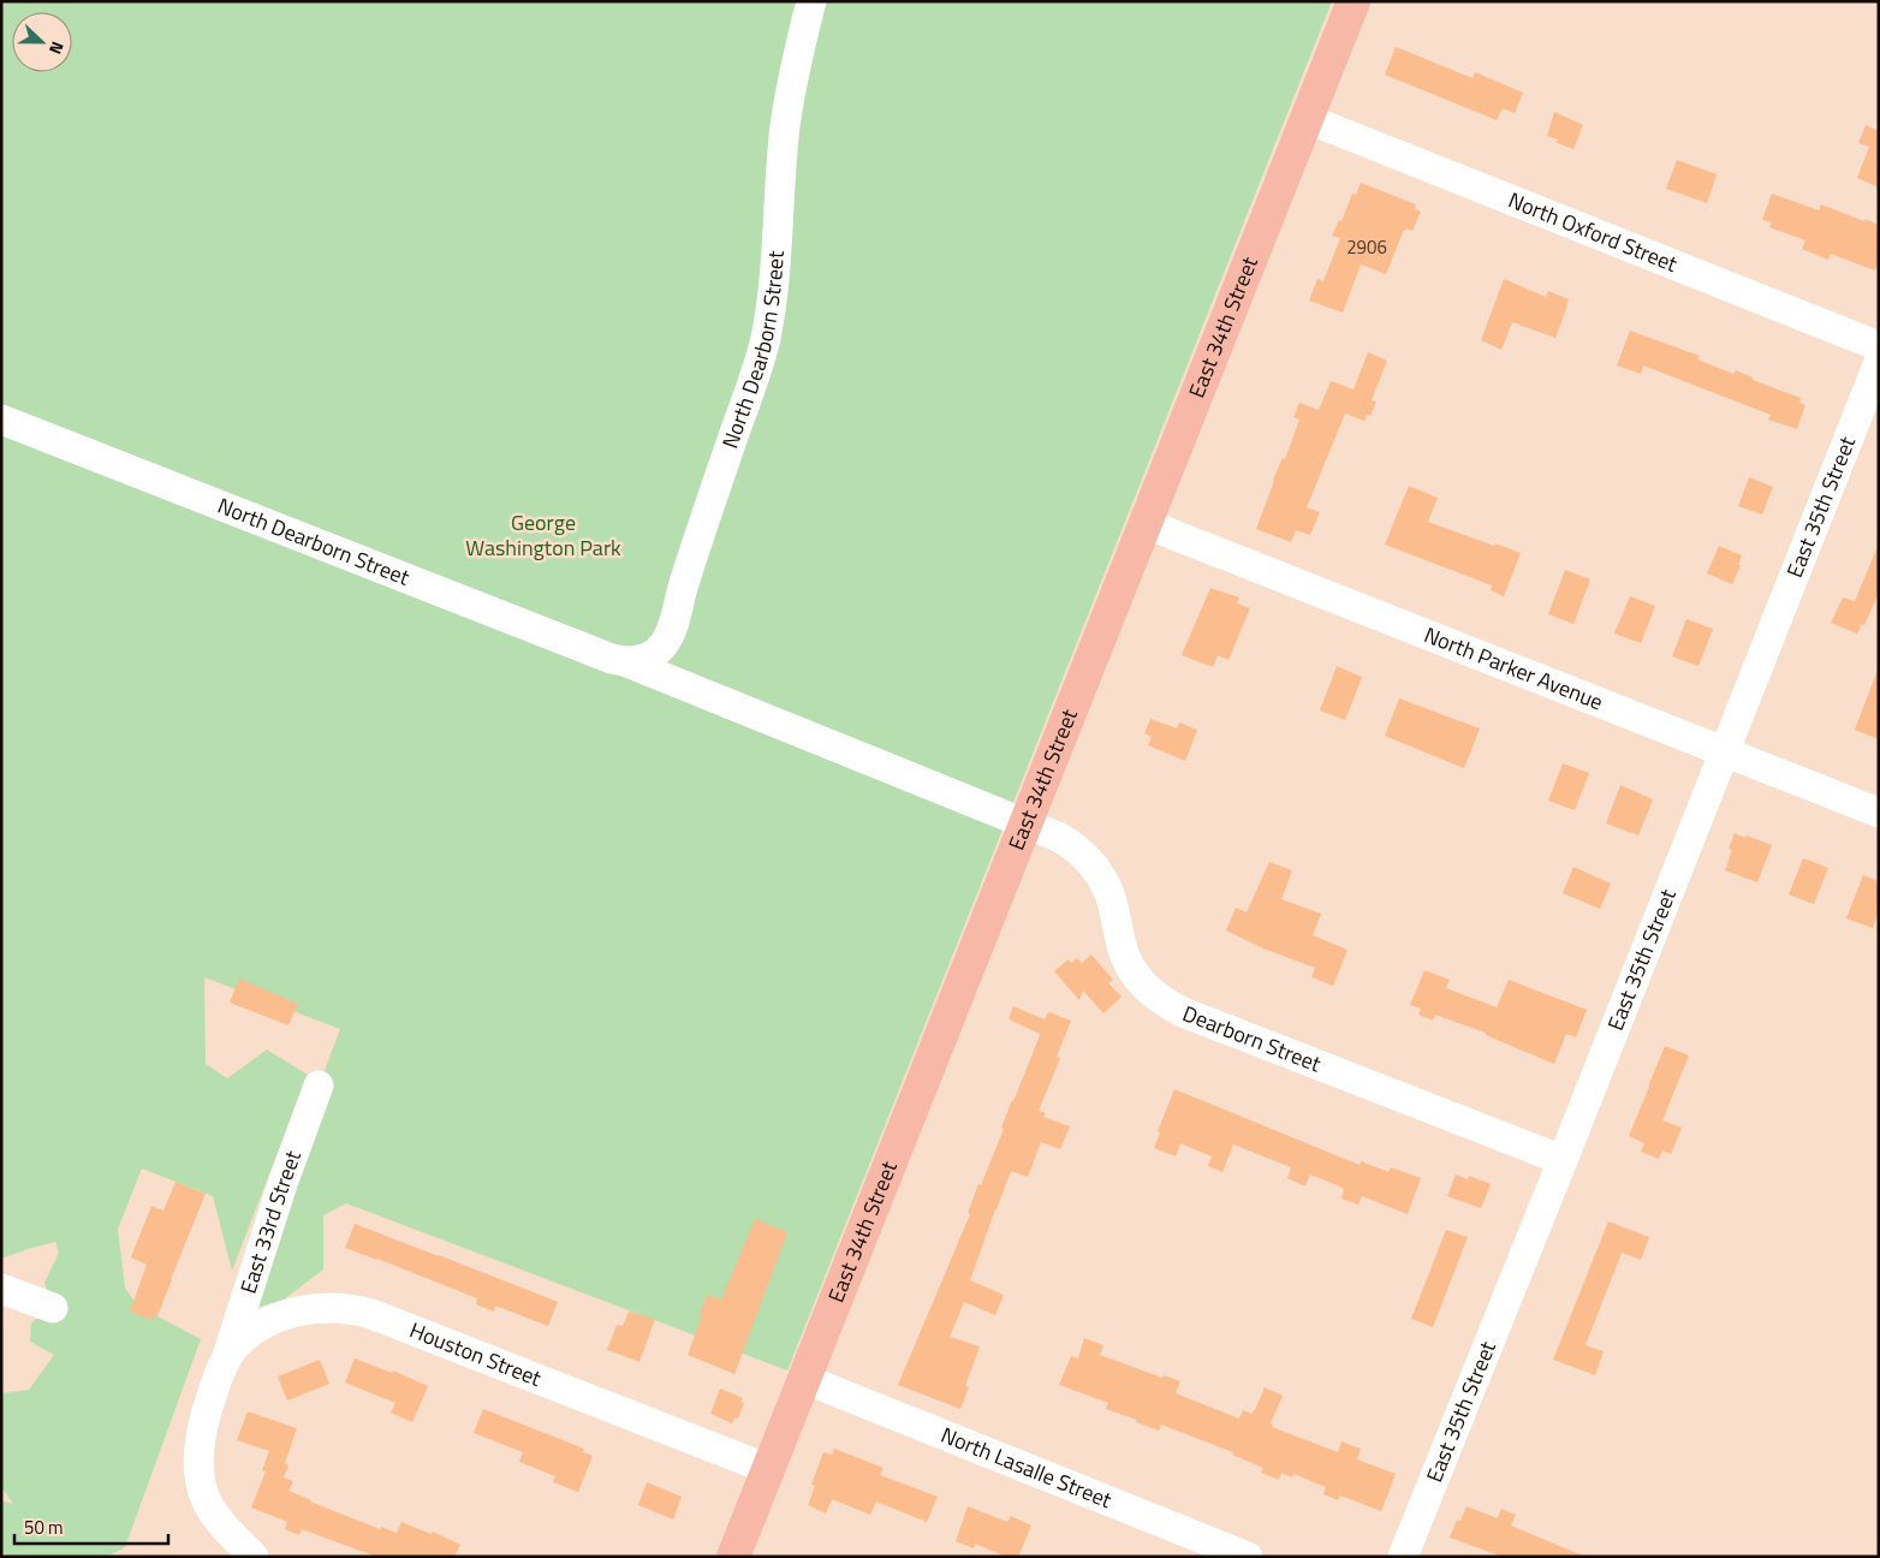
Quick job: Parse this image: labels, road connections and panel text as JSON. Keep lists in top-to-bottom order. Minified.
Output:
{"streets":{"main road":["East 34th Street"],"street":["North Oxford Street","North Dearborn Street","East 35th Street","North Parker Avenue","Dearborn Street","East 33rd Street","Houston Street","North Lasalle Street"]},"crossings":[["North Oxford Street","East 34th Street"],["East 34th Street","North Dearborn Street"],["East 34th Street","North Parker Avenue"],["East 34th Street","Dearborn Street"],["East 34th Street","Houston Street"],["East 34th Street","North Lasalle Street"],["North Dearborn Street","Dearborn Street"],["East 35th Street","North Parker Avenue"],["East 35th Street","Dearborn Street"],["East 33rd Street","Houston Street"]],"parks":["George Washington Park"],"house_numbers":["2906"],"scale_bar":"50 m","north":"right"}
